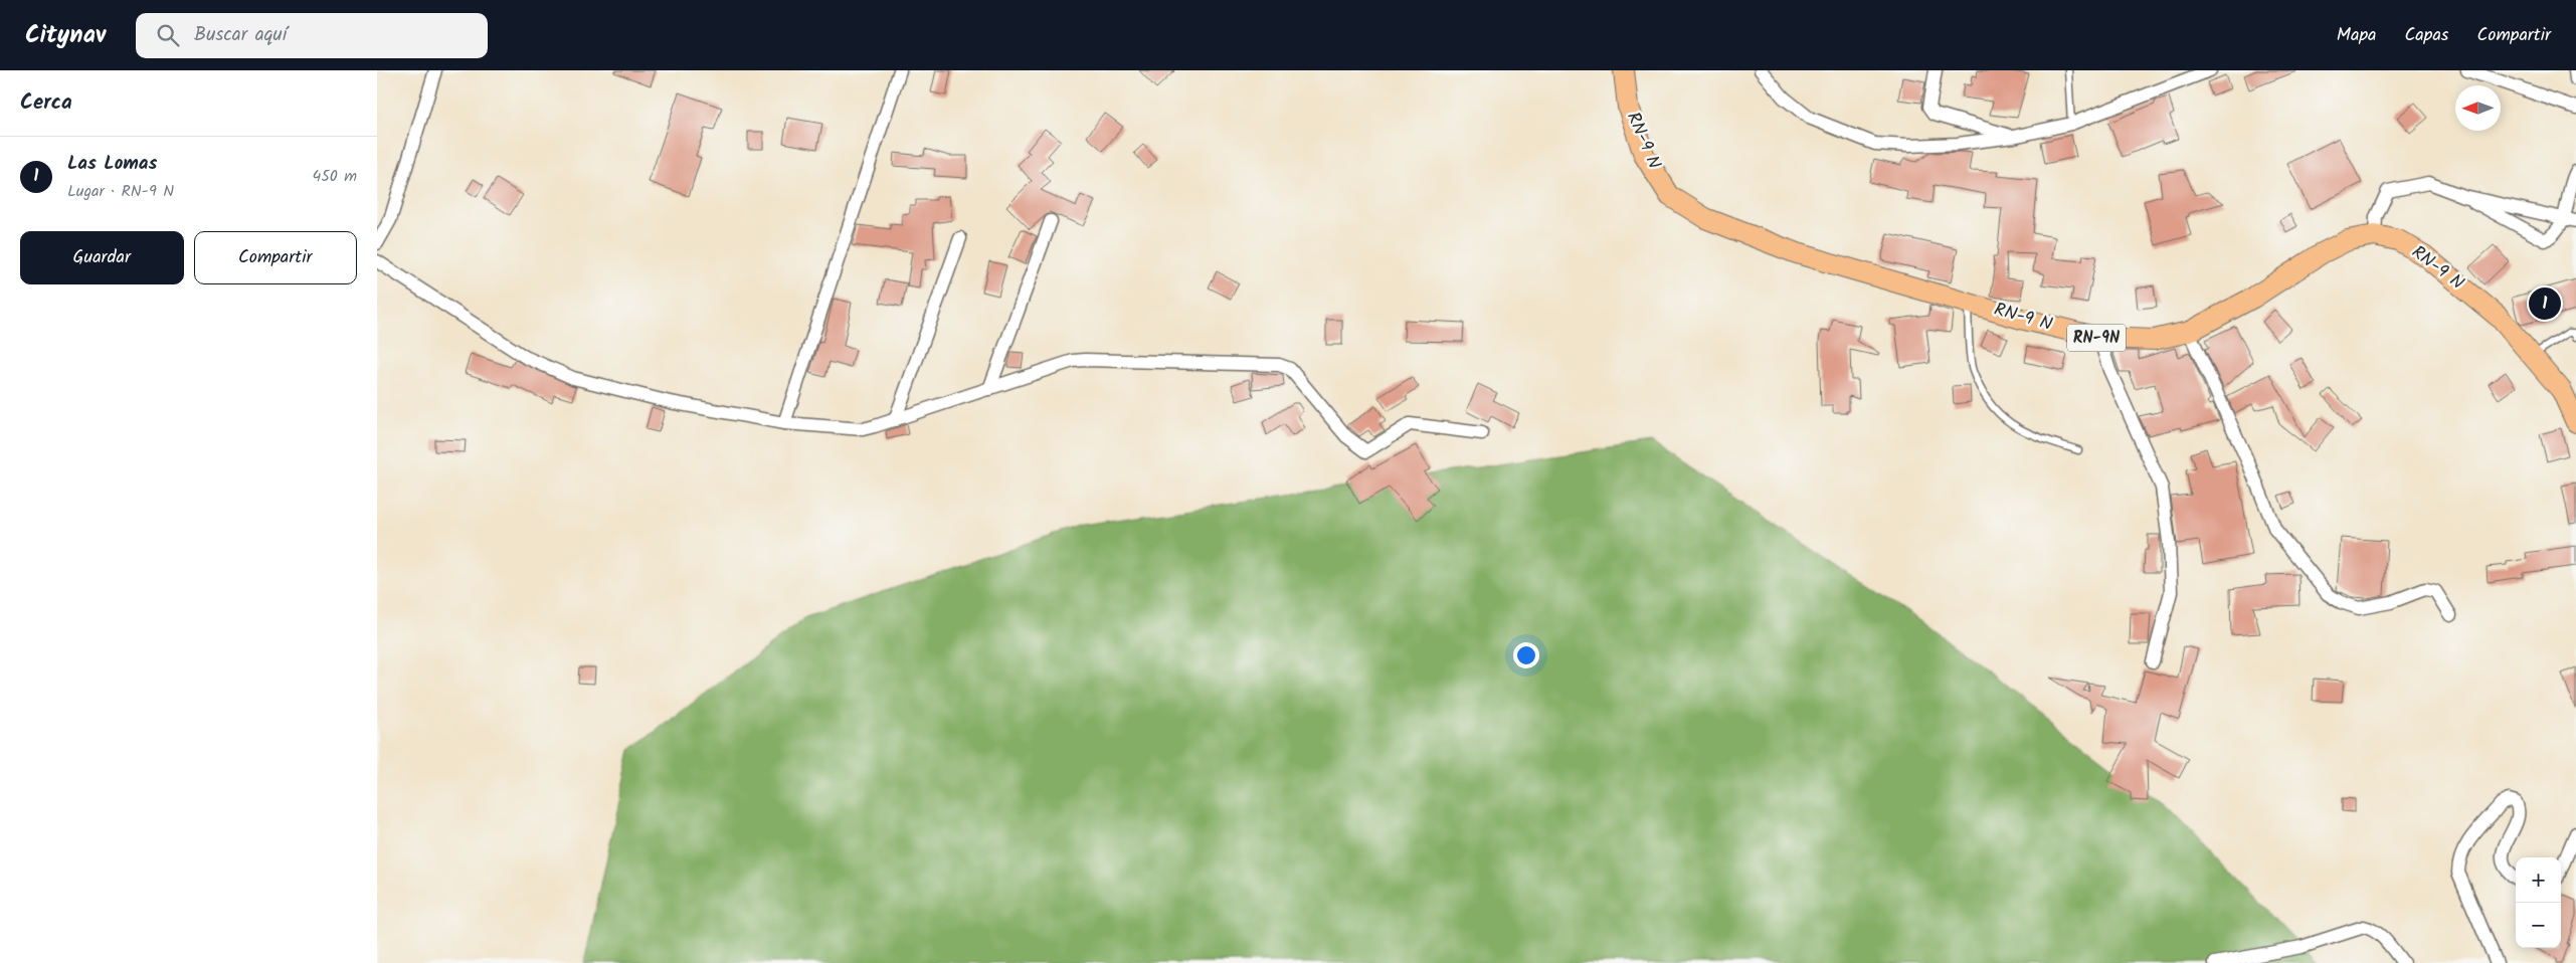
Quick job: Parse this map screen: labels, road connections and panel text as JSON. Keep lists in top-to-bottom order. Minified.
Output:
{"streets":{"main road":["RN-9 N","RN-9N"]},"north":"left","page":{"header":"Citynav","search":"Buscar aquí","nav":["Mapa","Capas","Compartir"],"heading":"Cerca","list":[{"mark":"1","name":"Las Lomas","note":"Lugar · RN-9 N","value":"450 m"}],"buttons":["Guardar","Compartir"],"pins":"1","map_buttons":["+","−"]}}
